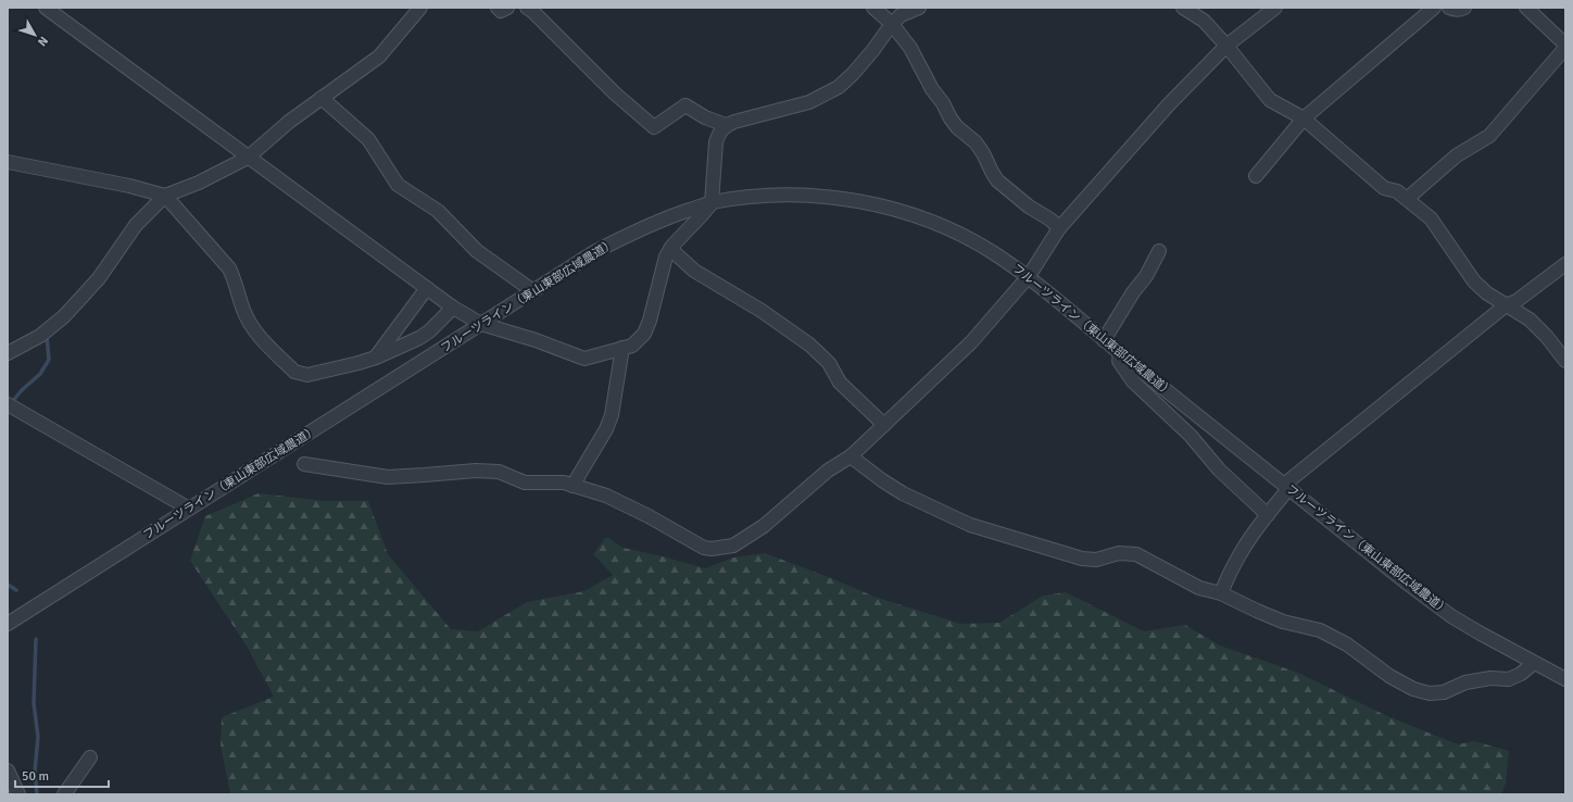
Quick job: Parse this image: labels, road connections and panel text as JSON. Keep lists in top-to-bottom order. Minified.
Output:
{"streets":{"street":["フルーツライン（東山東部広域農道）"]},"scale_bar":"50 m","north":"bottom right"}
